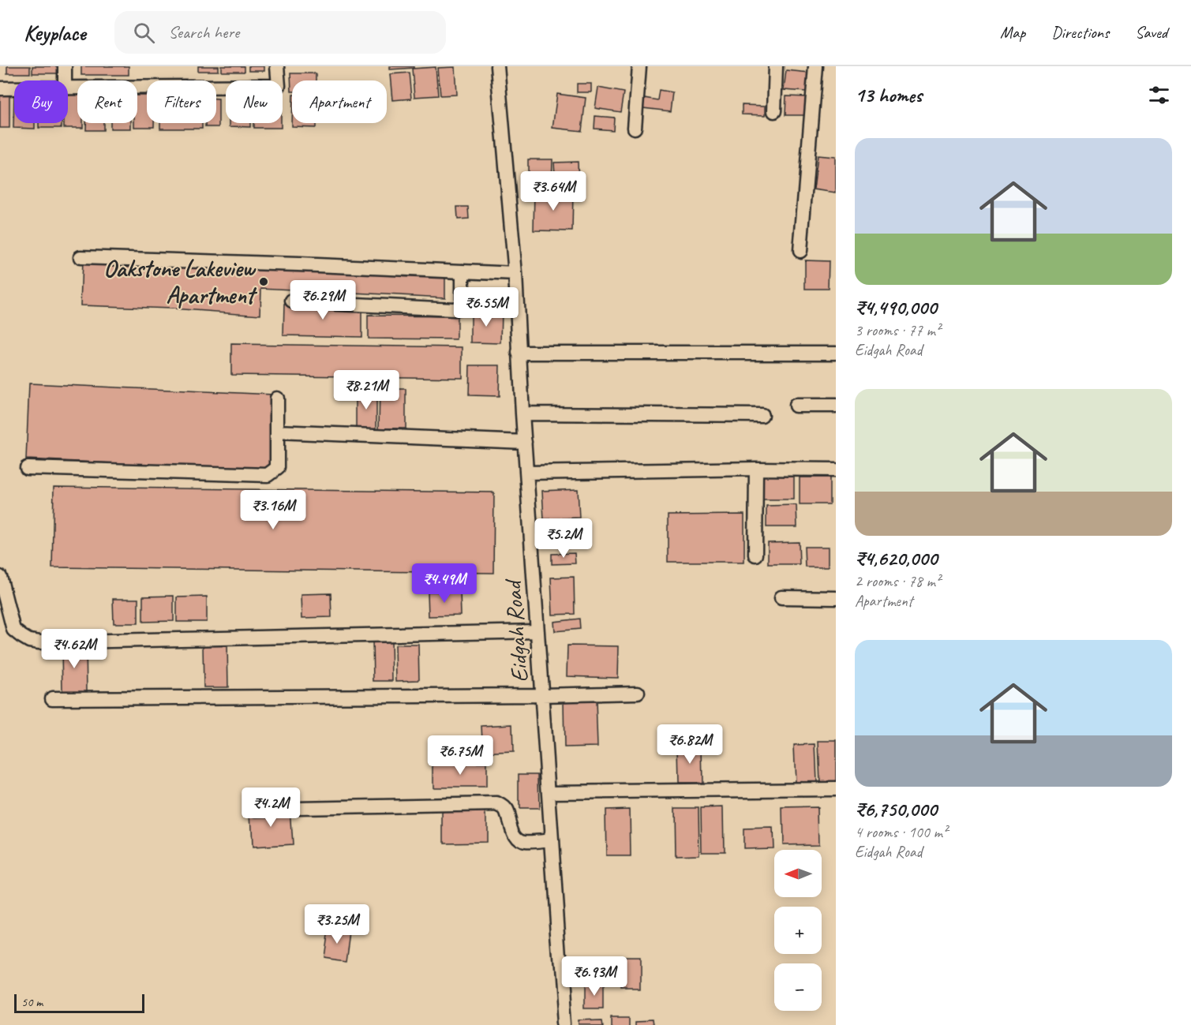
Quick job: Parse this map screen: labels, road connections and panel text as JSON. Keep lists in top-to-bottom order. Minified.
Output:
{"streets":{"street":["Eidgah Road"]},"places":["Oakstone Lakeview Apartment"],"scale_bar":"50 m","north":"left","page":{"header":"Keyplace","search":"Search here","nav":["Map","Directions","Saved"],"heading":"13 homes","chip":["Buy","Rent","Filters","New","Apartment"],"list":[{"name":"₹4,490,000","note":"3 rooms · 77 m² · Eidgah Road"},{"name":"₹4,620,000","note":"2 rooms · 78 m² · Apartment"},{"name":"₹6,750,000","note":"4 rooms · 100 m² · Eidgah Road"}],"price":["₹3.64M","₹6.29M","₹6.55M","₹8.21M","₹3.16M","₹5.2M","₹4.49M","₹4.62M","₹6.82M","₹6.75M","₹4.2M","₹3.25M","₹6.93M"],"map_buttons":["+","−"],"scale":"50 m"}}
